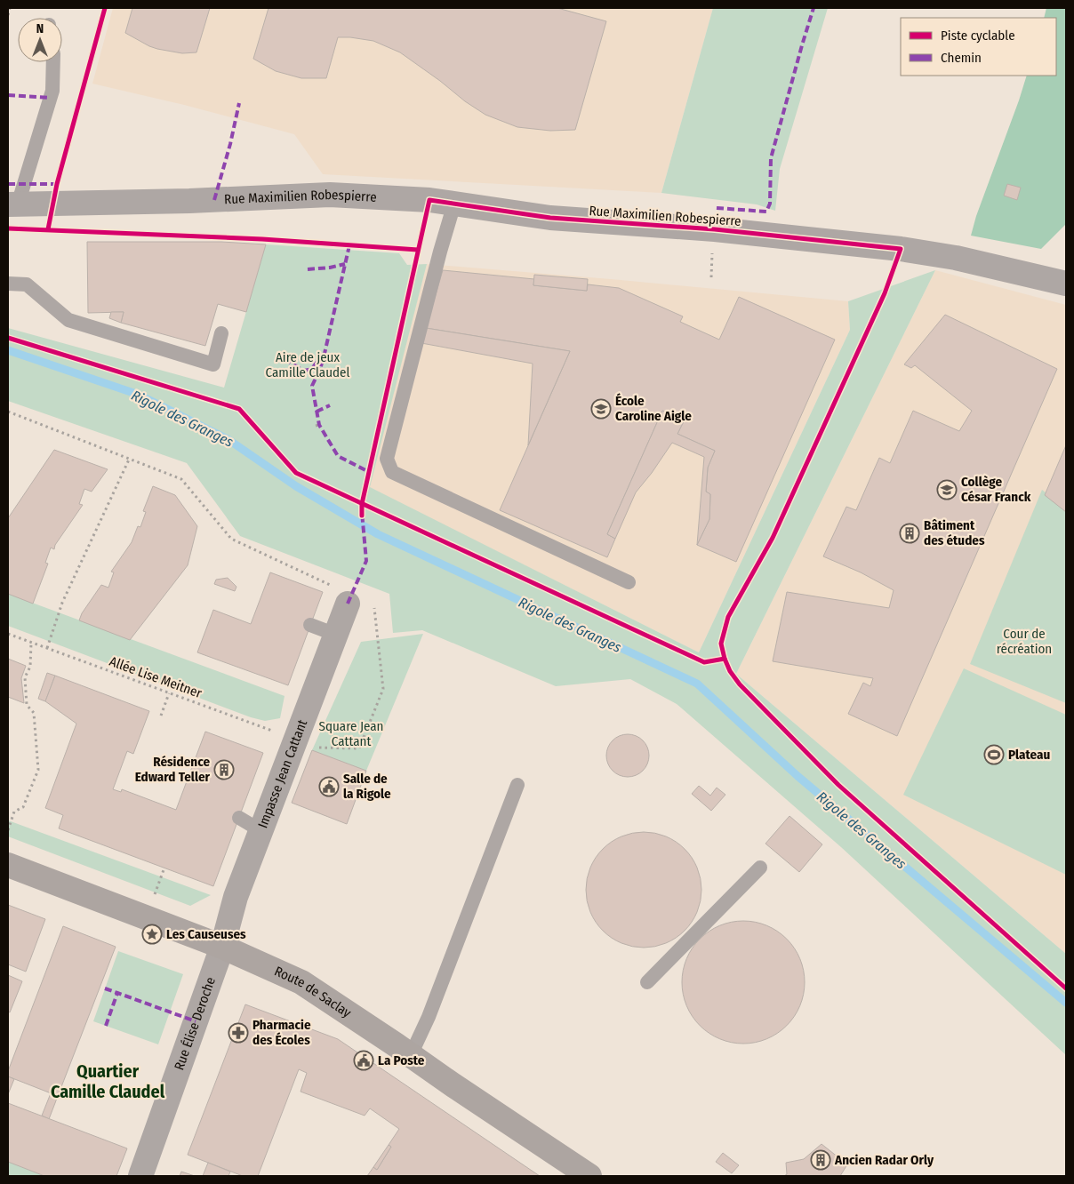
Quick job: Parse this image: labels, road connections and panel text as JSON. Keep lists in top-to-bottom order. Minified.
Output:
{"streets":{"main road":["Route de Saclay"],"street":["Rue Maximilien Robespierre","Impasse Jean Cattant","Rue Élise Deroche"],"path":["Allée Lise Meitner"]},"crossings":[["Allée Lise Meitner","Impasse Jean Cattant"],["Impasse Jean Cattant","Route de Saclay"],["Impasse Jean Cattant","Rue Élise Deroche"],["Route de Saclay","Rue Élise Deroche"]],"districts":["Quartier Camille Claudel"],"water":["Rigole des Granges"],"parks":["Aire de jeux Camille Claudel","Cour de récréation","Square Jean Cattant"],"places":{"school or university":["École Caroline Aigle","Collège César Franck"],"building":["Bâtiment des études","Résidence Edward Teller","Ancien Radar Orly"],"sports":["Plateau"],"public building":["Salle de la Rigole","La Poste"],"place":["Les Causeuses"],"pharmacy":["Pharmacie des Écoles"]},"legend":["Piste cyclable","Chemin"],"north":"top"}
